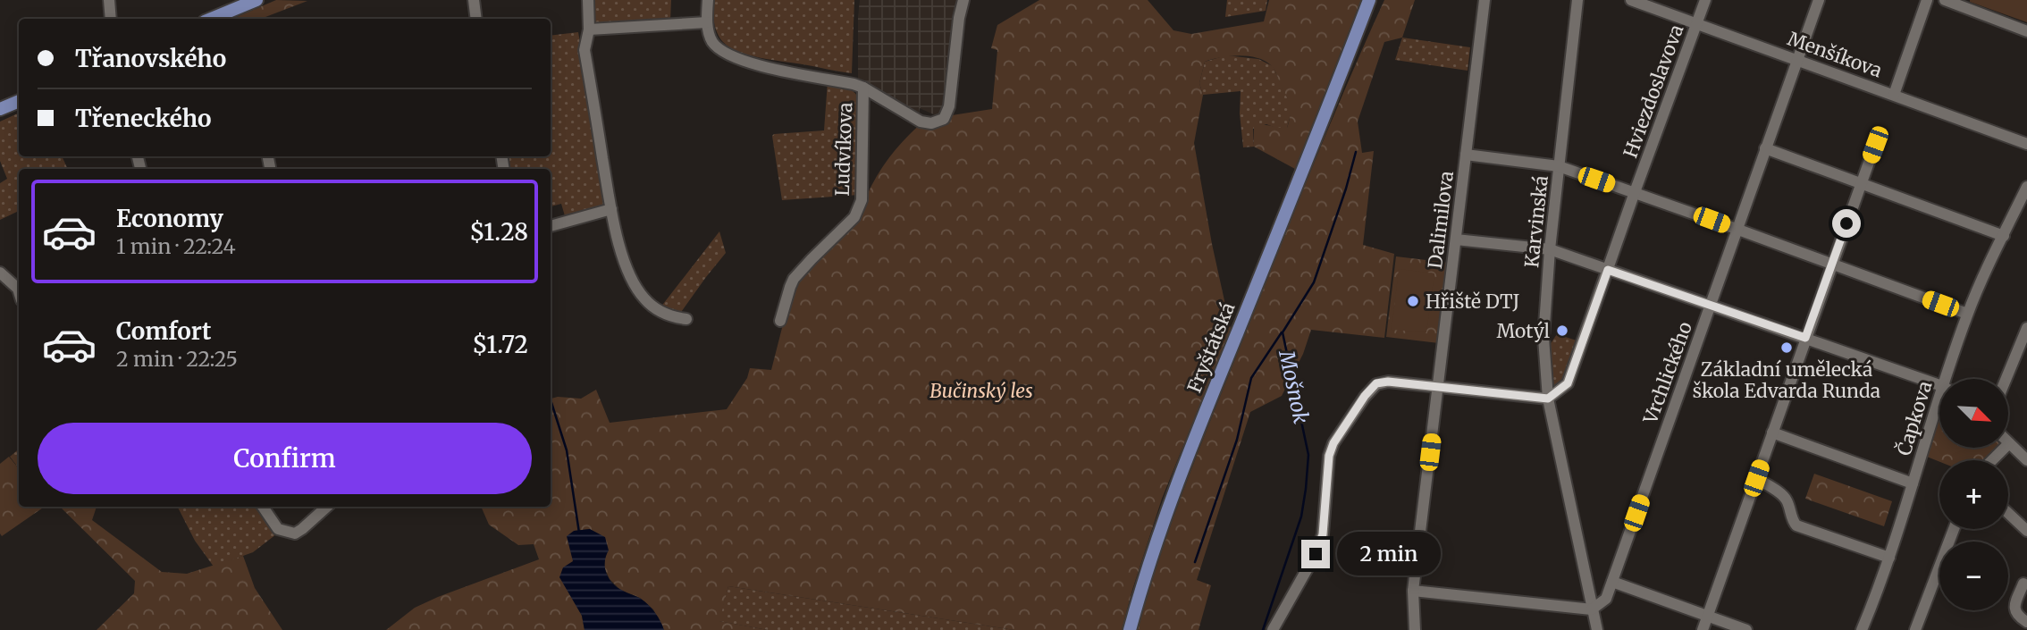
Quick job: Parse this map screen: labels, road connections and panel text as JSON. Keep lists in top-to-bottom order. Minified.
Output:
{"streets":{"main road":["Fryštátská"],"street":["Menšíkova","Hviezdoslavova","Ludvíkova","Dalimilova","Karvinská","Vrchlického","Čapkova"]},"crossings":[["Menšíkova","Hviezdoslavova"],["Menšíkova","Vrchlického"],["Hviezdoslavova","Karvinská"],["Karvinská","Vrchlického"]],"water":["Mošnok"],"parks":["Bučinský les"],"places":["Hřiště DTJ","Motýl","Základní umělecká škola Edvarda Runda"],"north":"bottom right","page":{"banner":["Třanovského","Třeneckého"],"list":[{"name":"Economy","note":"1 min · 22:24","value":"$1.28"},{"name":"Comfort","note":"2 min · 22:25","value":"$1.72"}],"map_buttons":["+","−"],"buttons":"Confirm","bubble":"2 min"}}
